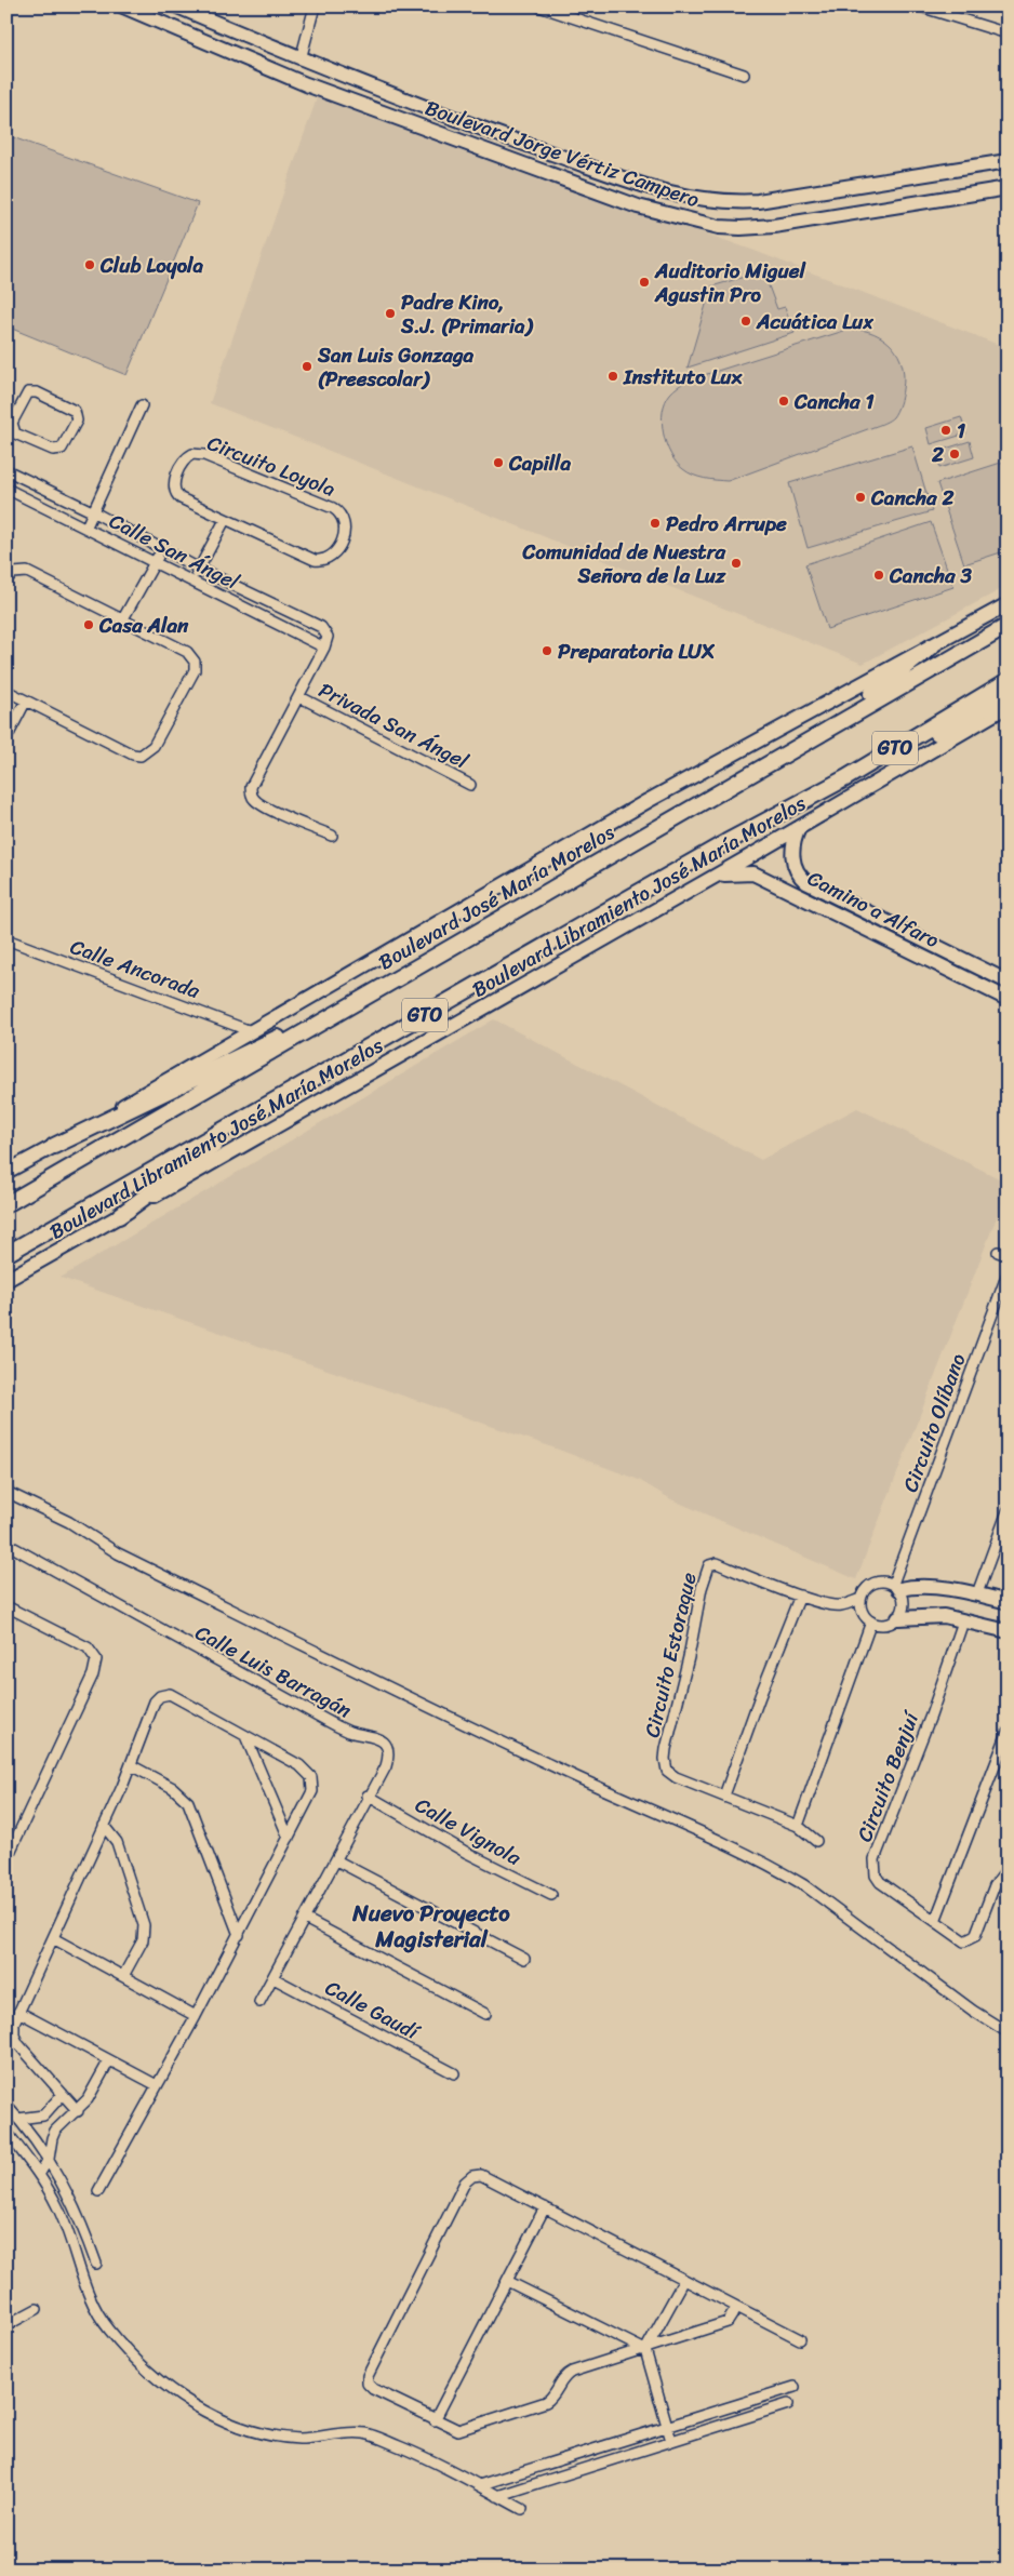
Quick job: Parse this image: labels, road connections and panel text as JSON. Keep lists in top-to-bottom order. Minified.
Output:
{"streets":{"main road":["GTO","Boulevard José María Morelos"],"street":["Boulevard Jorge Vértiz Campero","Circuito Loyola","Calle San Ángel","Privada San Ángel","Boulevard Libramiento José María Morelos","Camino a Alfaro","Calle Ancorada","Circuito Olíbano","Circuito Estoraque","Calle Luis Barragán","Circuito Benjuí","Calle Vignola","Calle Gaudí"]},"crossings":[["Boulevard Libramiento José María Morelos","Camino a Alfaro"],["Circuito Olíbano","Circuito Estoraque"],["Calle Luis Barragán","Calle Vignola"],["Calle Luis Barragán","Calle Gaudí"]],"districts":["Nuevo Proyecto Magisterial"],"places":["Club Loyola","Auditorio Miguel Agustin Pro","Padre Kino, S.J. (Primaria)","Acuática Lux","San Luis Gonzaga (Preescolar)","Instituto Lux","Cancha 1","1","2","Capilla","Cancha 2","Pedro Arrupe","Comunidad de Nuestra Señora de la Luz","Cancha 3","Casa Alan","Preparatoria LUX"]}
